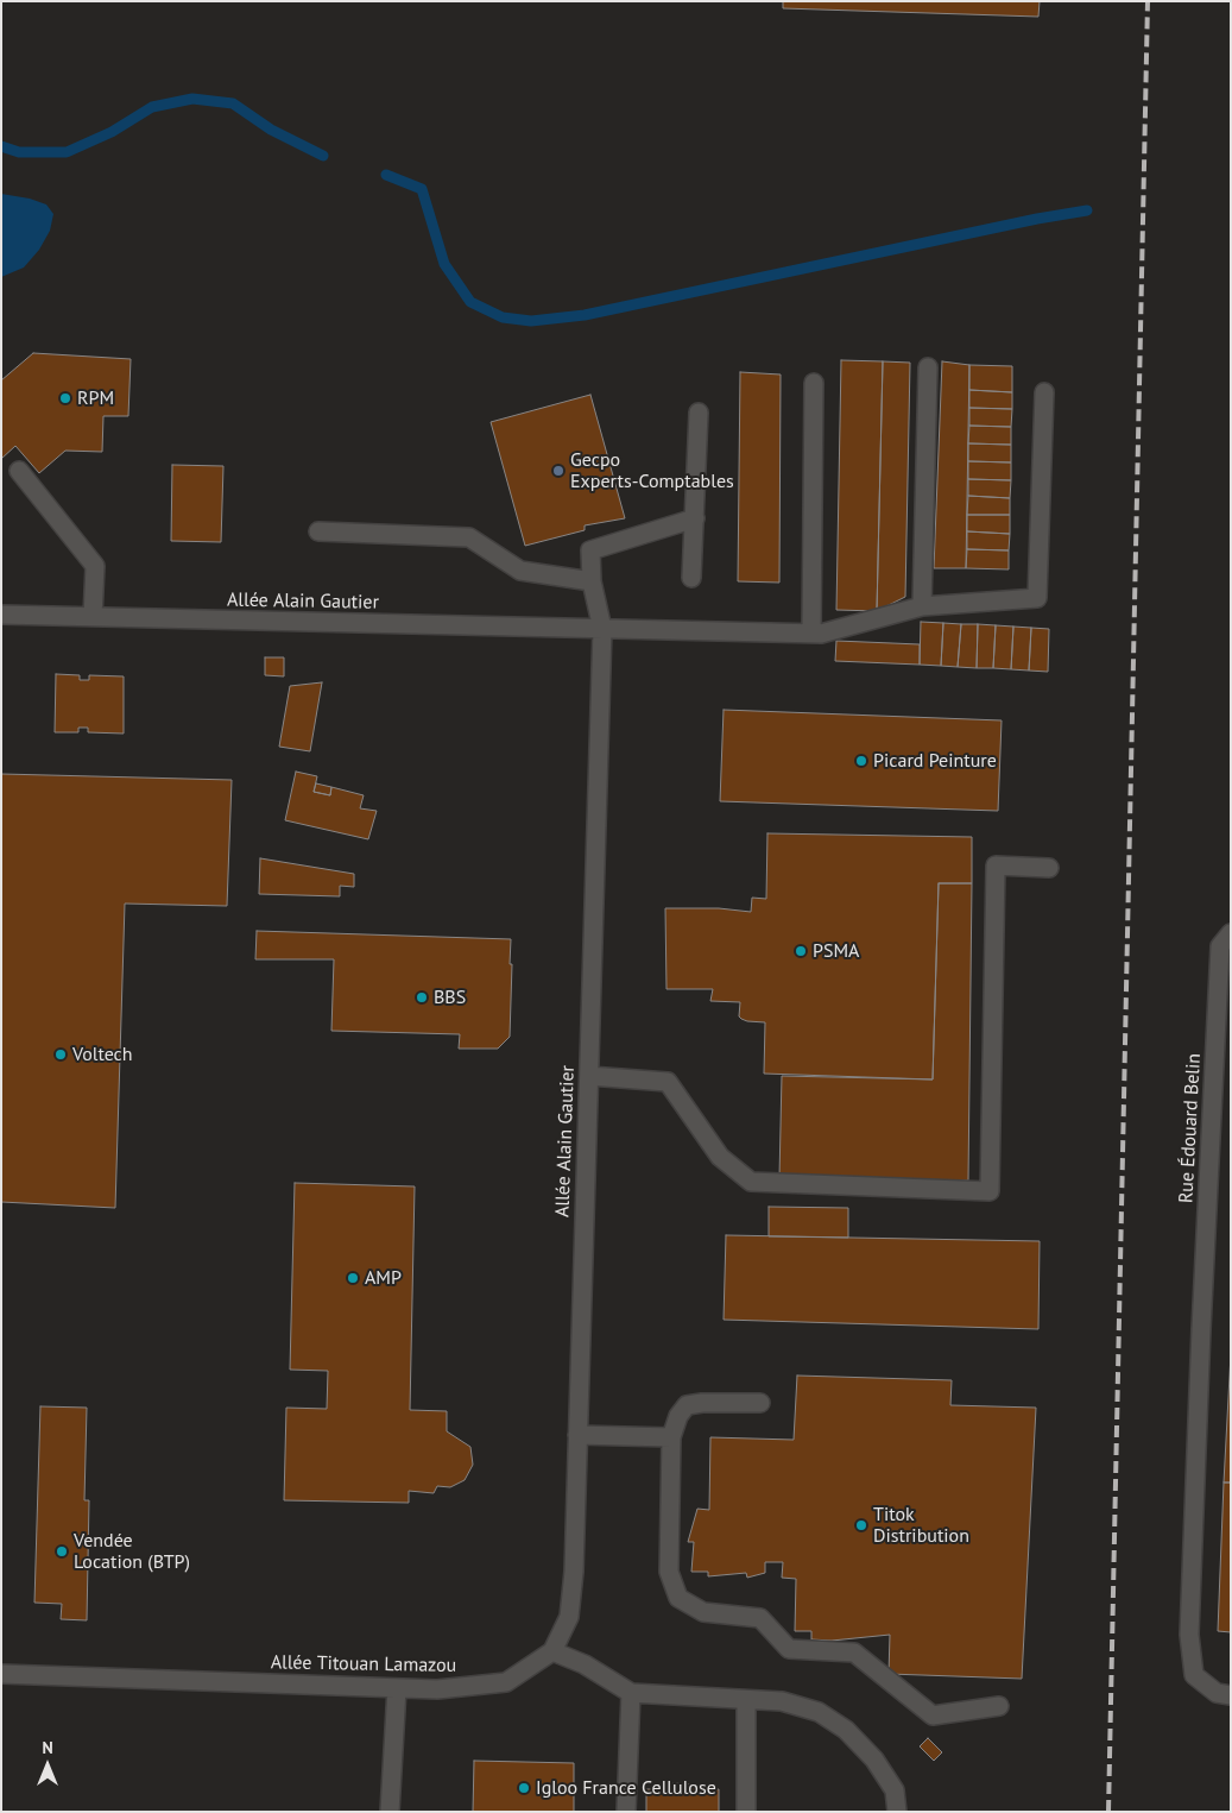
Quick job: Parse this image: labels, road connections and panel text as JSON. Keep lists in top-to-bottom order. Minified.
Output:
{"streets":{"street":["Allée Alain Gautier","Rue Édouard Belin","Allée Titouan Lamazou"]},"crossings":[["Allée Alain Gautier","Allée Titouan Lamazou"]],"places":["RPM","Gecpo Experts-Comptables","Picard Peinture","PSMA","BBS","Voltech","AMP","Titok Distribution","Vendée Location (BTP)","Igloo France Cellulose"],"north":"top"}
